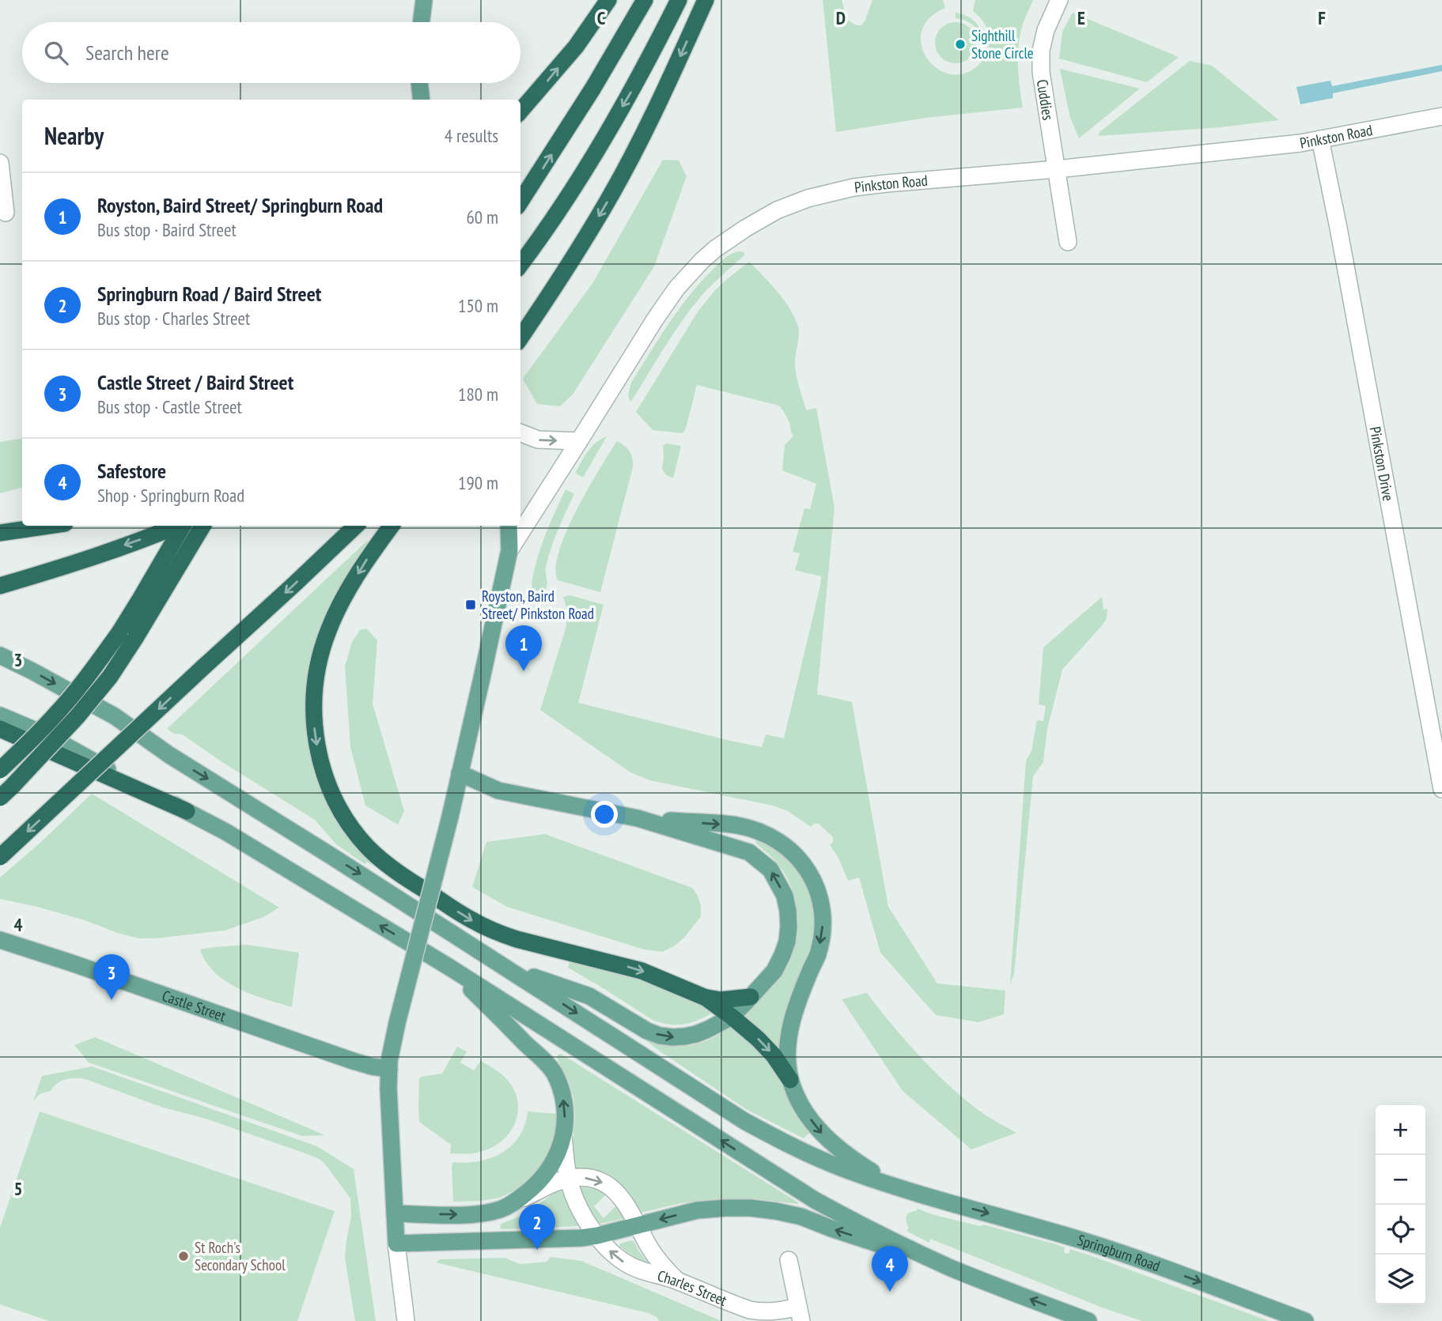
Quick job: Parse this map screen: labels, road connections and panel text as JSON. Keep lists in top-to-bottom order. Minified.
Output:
{"streets":{"main road":["Castle Street","Springburn Road"],"street":["Cuddies","Pinkston Road","Pinkston Drive","Charles Street"]},"crossings":[["Cuddies","Pinkston Road"],["Pinkston Road","Pinkston Drive"]],"places":{"other":["Sighthill Stone Circle","St Roch's Secondary School"],"transit":["Royston, Baird Street/ Pinkston Road"]},"page":{"search":"Search here","heading":["Nearby","4 results"],"list":[{"mark":"1","name":"Royston, Baird Street/ Springburn Road","note":"Bus stop · Baird Street","value":"60 m"},{"mark":"2","name":"Springburn Road / Baird Street","note":"Bus stop · Charles Street","value":"150 m"},{"mark":"3","name":"Castle Street / Baird Street","note":"Bus stop · Castle Street","value":"180 m"},{"mark":"4","name":"Safestore","note":"Shop · Springburn Road","value":"190 m"}],"pins":["1","3","2","4"],"map_buttons":["+","−"]},"grid":{"columns":["C","D","E","F"],"rows":["3","4","5"]}}
